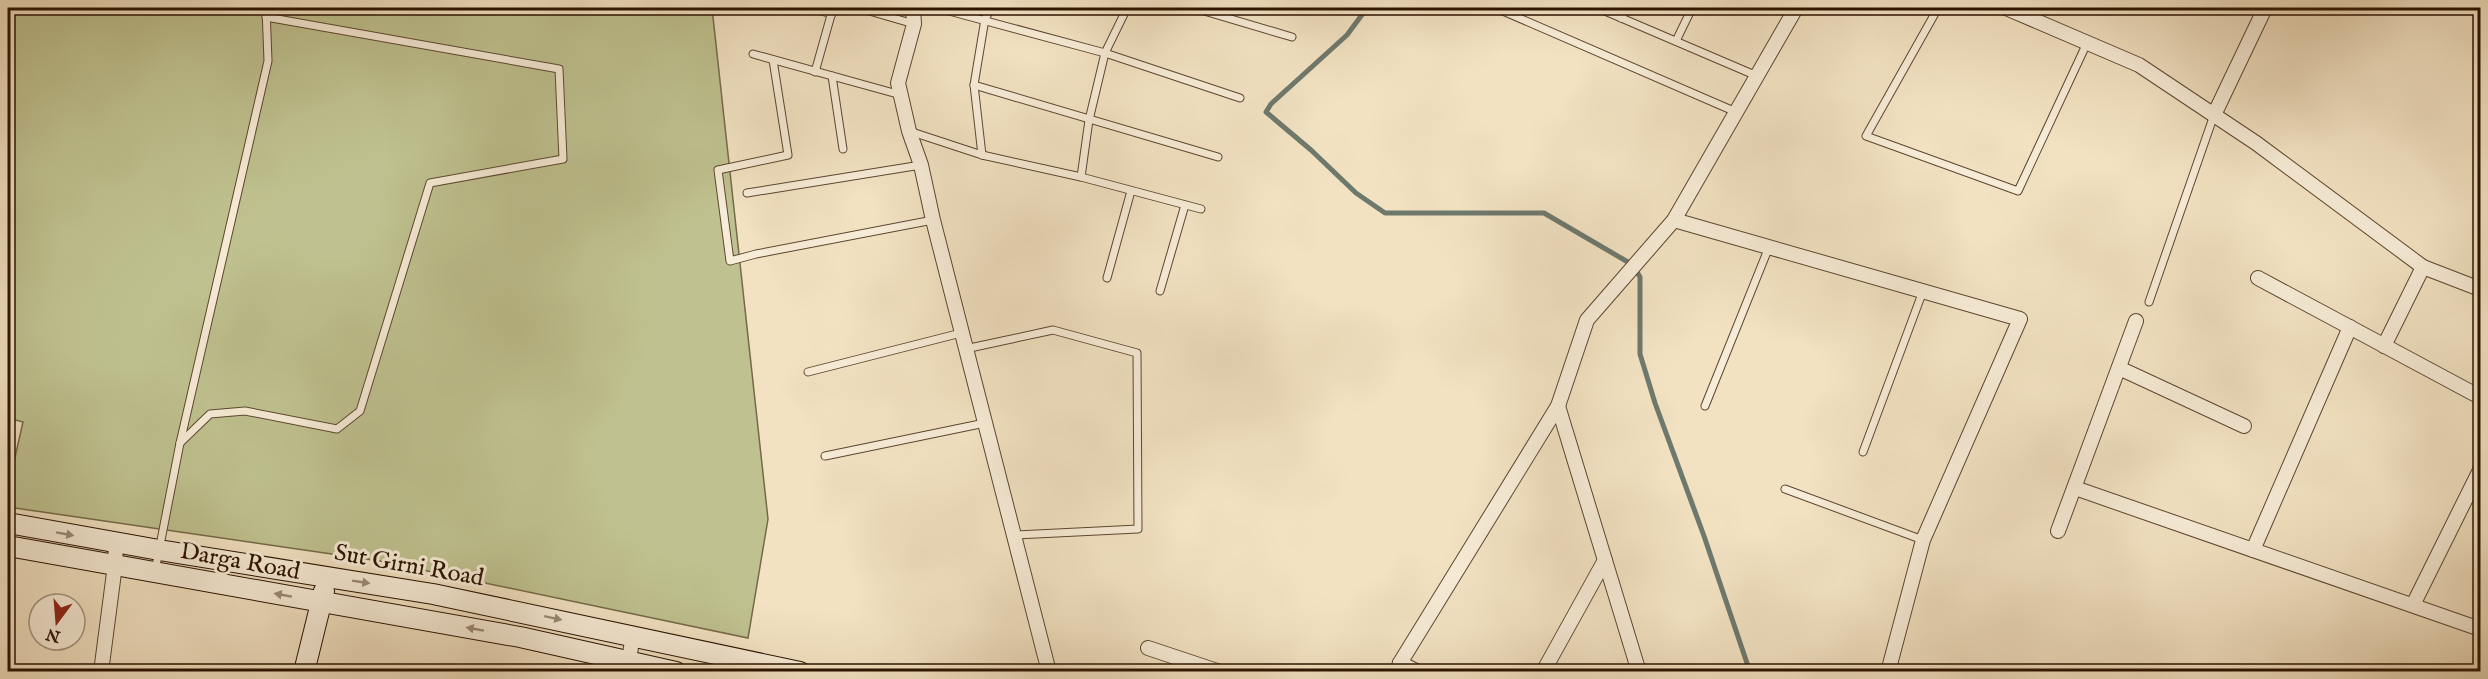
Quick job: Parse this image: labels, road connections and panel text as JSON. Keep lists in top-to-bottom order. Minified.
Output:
{"streets":{"main road":["Darga Road","Sut Girni Road"]},"one_way":["Darga Road","Sut Girni Road"],"north":"bottom"}
